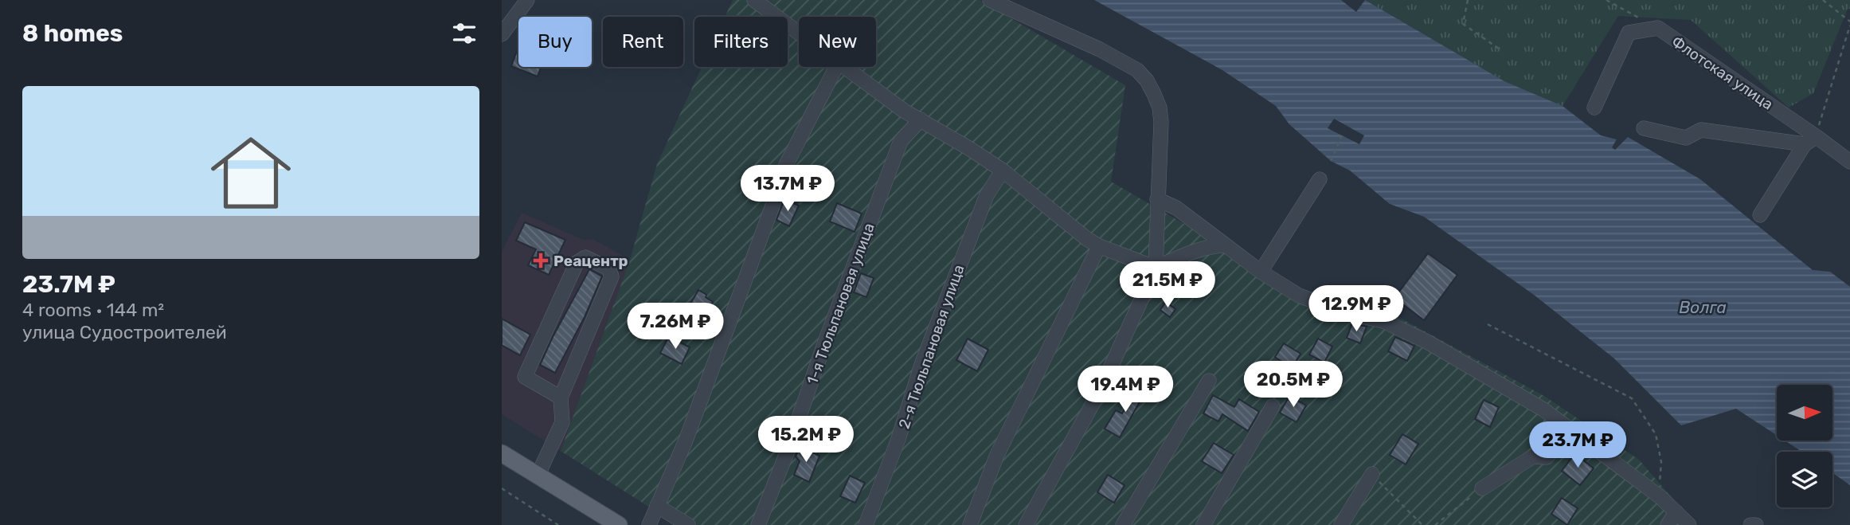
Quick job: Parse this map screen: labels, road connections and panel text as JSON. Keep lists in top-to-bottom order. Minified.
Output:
{"streets":{"street":["Флотская улица","1-я Тюльпановая улица","2-я Тюльпановая улица"]},"water":["Волга"],"places":{"health":["Реацентр"]},"north":"right","page":{"heading":"8 homes","chip":["Buy","Rent","Filters","New"],"list":[{"name":"23.7M ₽","note":"4 rooms · 144 m² · улица Судостроителей"}],"price":["13.7M ₽","21.5M ₽","12.9M ₽","7.26M ₽","20.5M ₽","19.4M ₽","15.2M ₽","23.7M ₽"]}}
